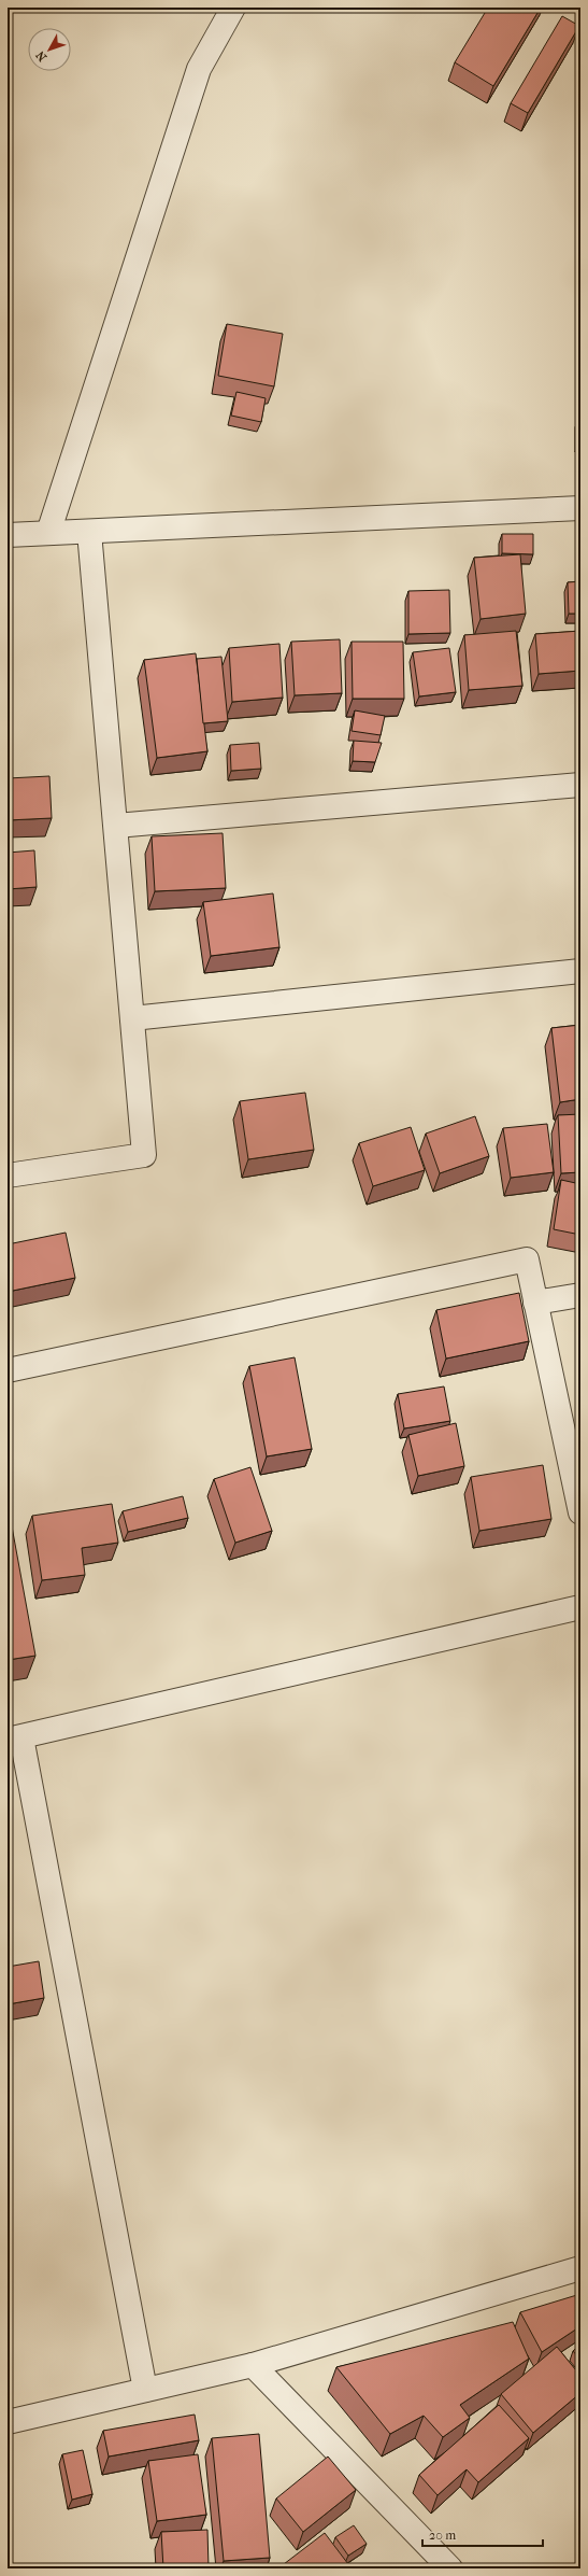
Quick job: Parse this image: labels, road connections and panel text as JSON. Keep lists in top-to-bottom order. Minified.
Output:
{"scale_bar":"20 m","north":"bottom left"}
